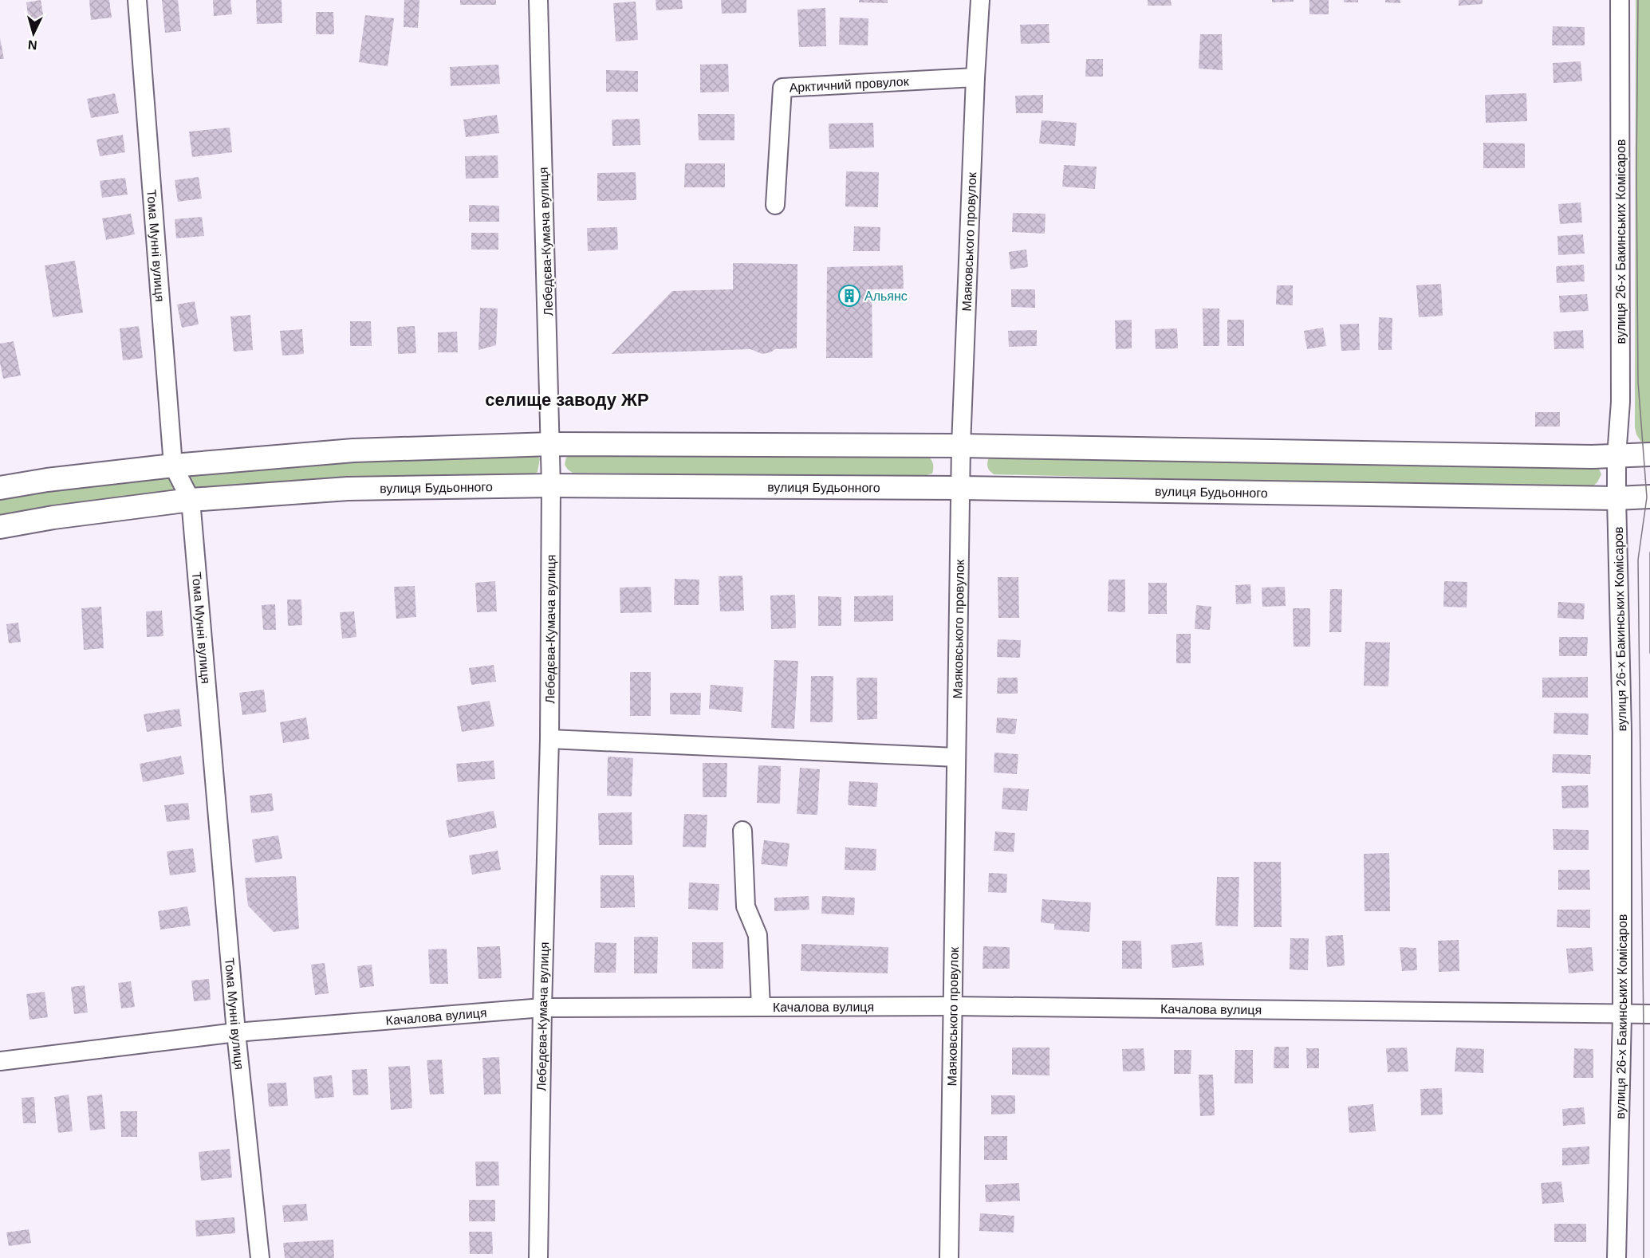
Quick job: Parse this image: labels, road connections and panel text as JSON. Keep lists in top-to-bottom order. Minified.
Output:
{"streets":{"main road":["вулиця Будьонного"],"street":["Арктичний провулок","Лебедєва-Кумача вулиця","Маяковського провулок","вулиця 26-х Бакинських Комісаров","Тома Мунні вулиця","Качалова вулиця"]},"crossings":[["Арктичний провулок","Маяковського провулок"],["Лебедєва-Кумача вулиця","вулиця Будьонного"],["Лебедєва-Кумача вулиця","Качалова вулиця"],["Маяковського провулок","вулиця Будьонного"],["Маяковського провулок","Качалова вулиця"],["вулиця 26-х Бакинських Комісаров","вулиця Будьонного"],["вулиця 26-х Бакинських Комісаров","Качалова вулиця"],["Тома Мунні вулиця","вулиця Будьонного"],["Тома Мунні вулиця","Качалова вулиця"]],"districts":["селище заводу ЖР"],"places":{"building":["Альянс"]},"north":"bottom"}
